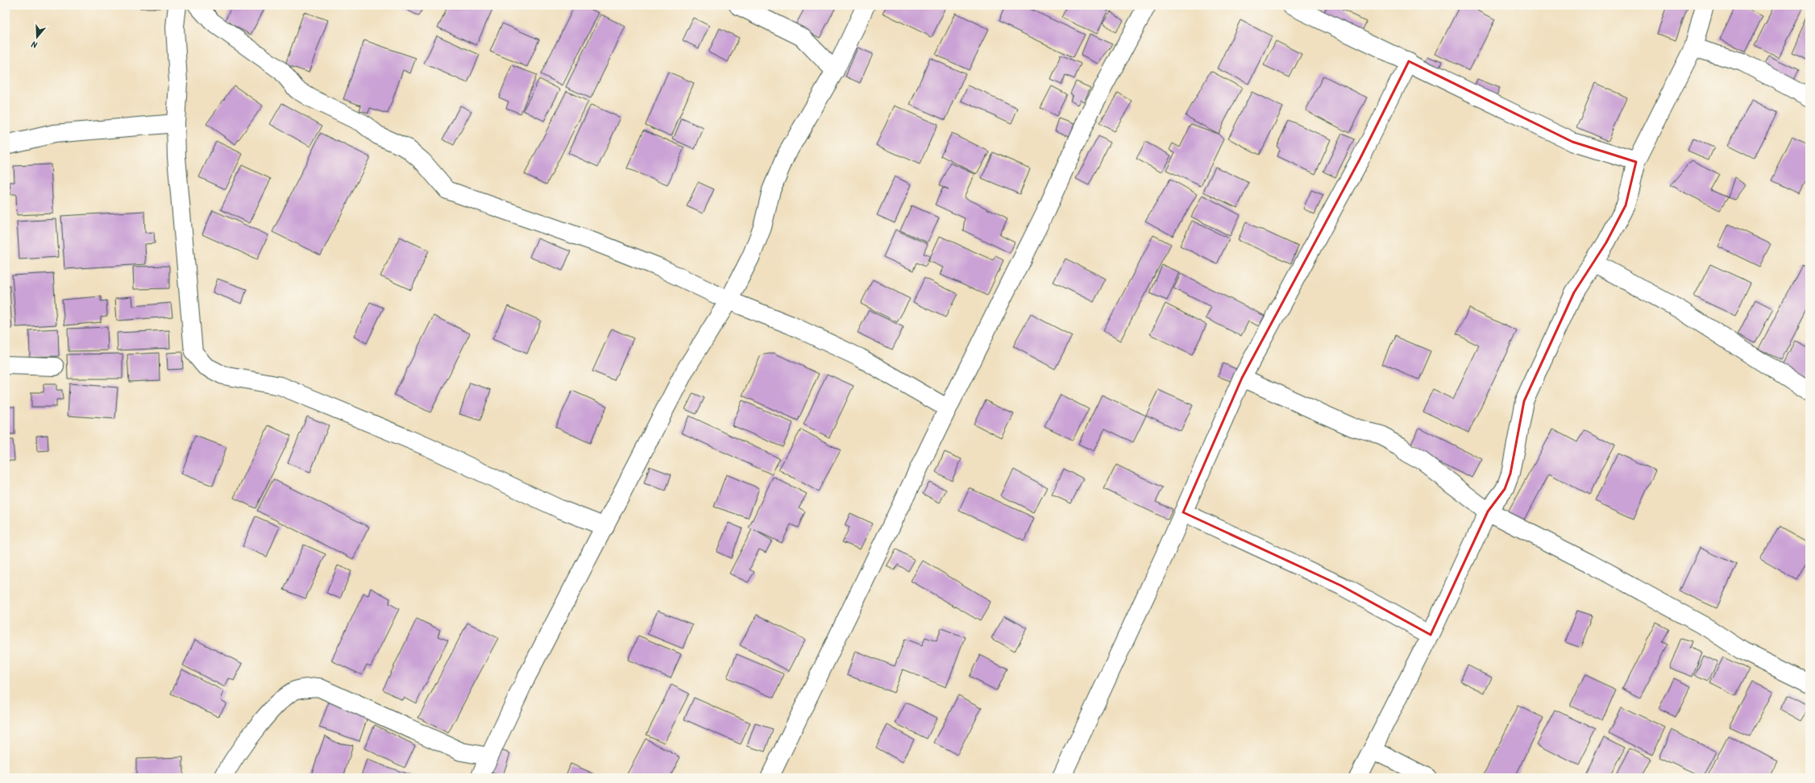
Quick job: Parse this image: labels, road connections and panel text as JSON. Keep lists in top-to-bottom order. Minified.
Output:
{"north":"bottom"}
